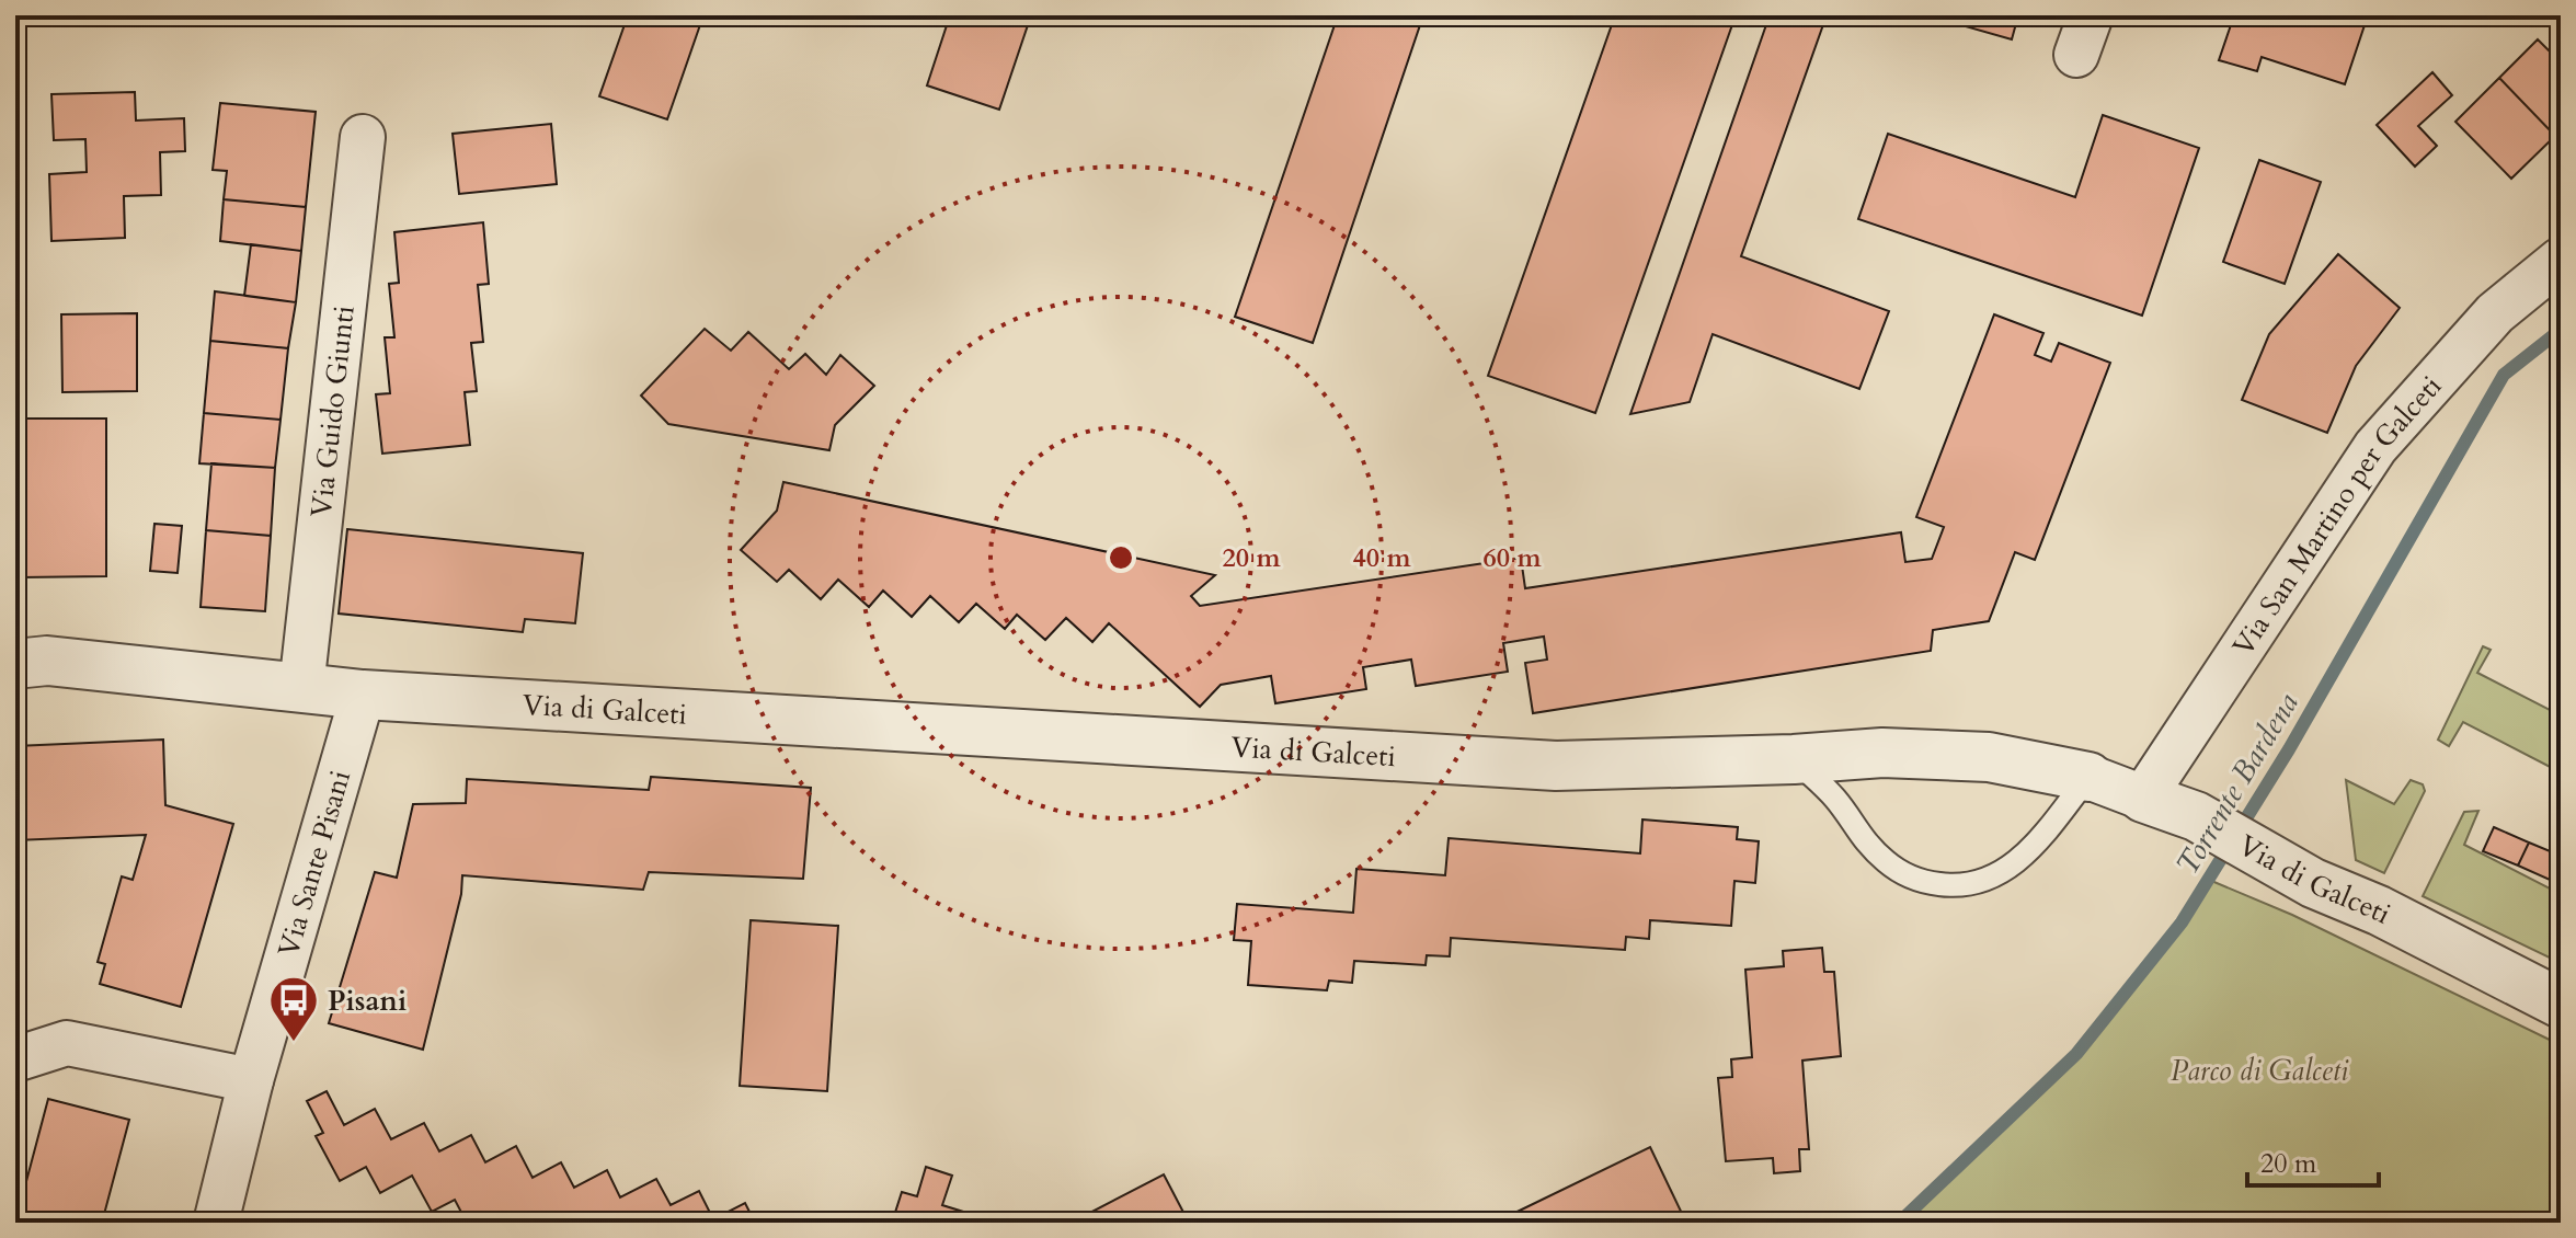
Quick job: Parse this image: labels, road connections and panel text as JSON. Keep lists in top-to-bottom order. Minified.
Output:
{"streets":{"street":["Via Guido Giunti","Via San Martino per Galceti","Via di Galceti","Via Sante Pisani"]},"crossings":[["Via Guido Giunti","Via di Galceti"],["Via San Martino per Galceti","Via di Galceti"],["Via di Galceti","Via Sante Pisani"]],"water":["Torrente Bardena"],"parks":["Parco di Galceti"],"places":{"bus stop":["Pisani"]},"scale_bar":"20 m","rings":["20 m","40 m","60 m"]}
